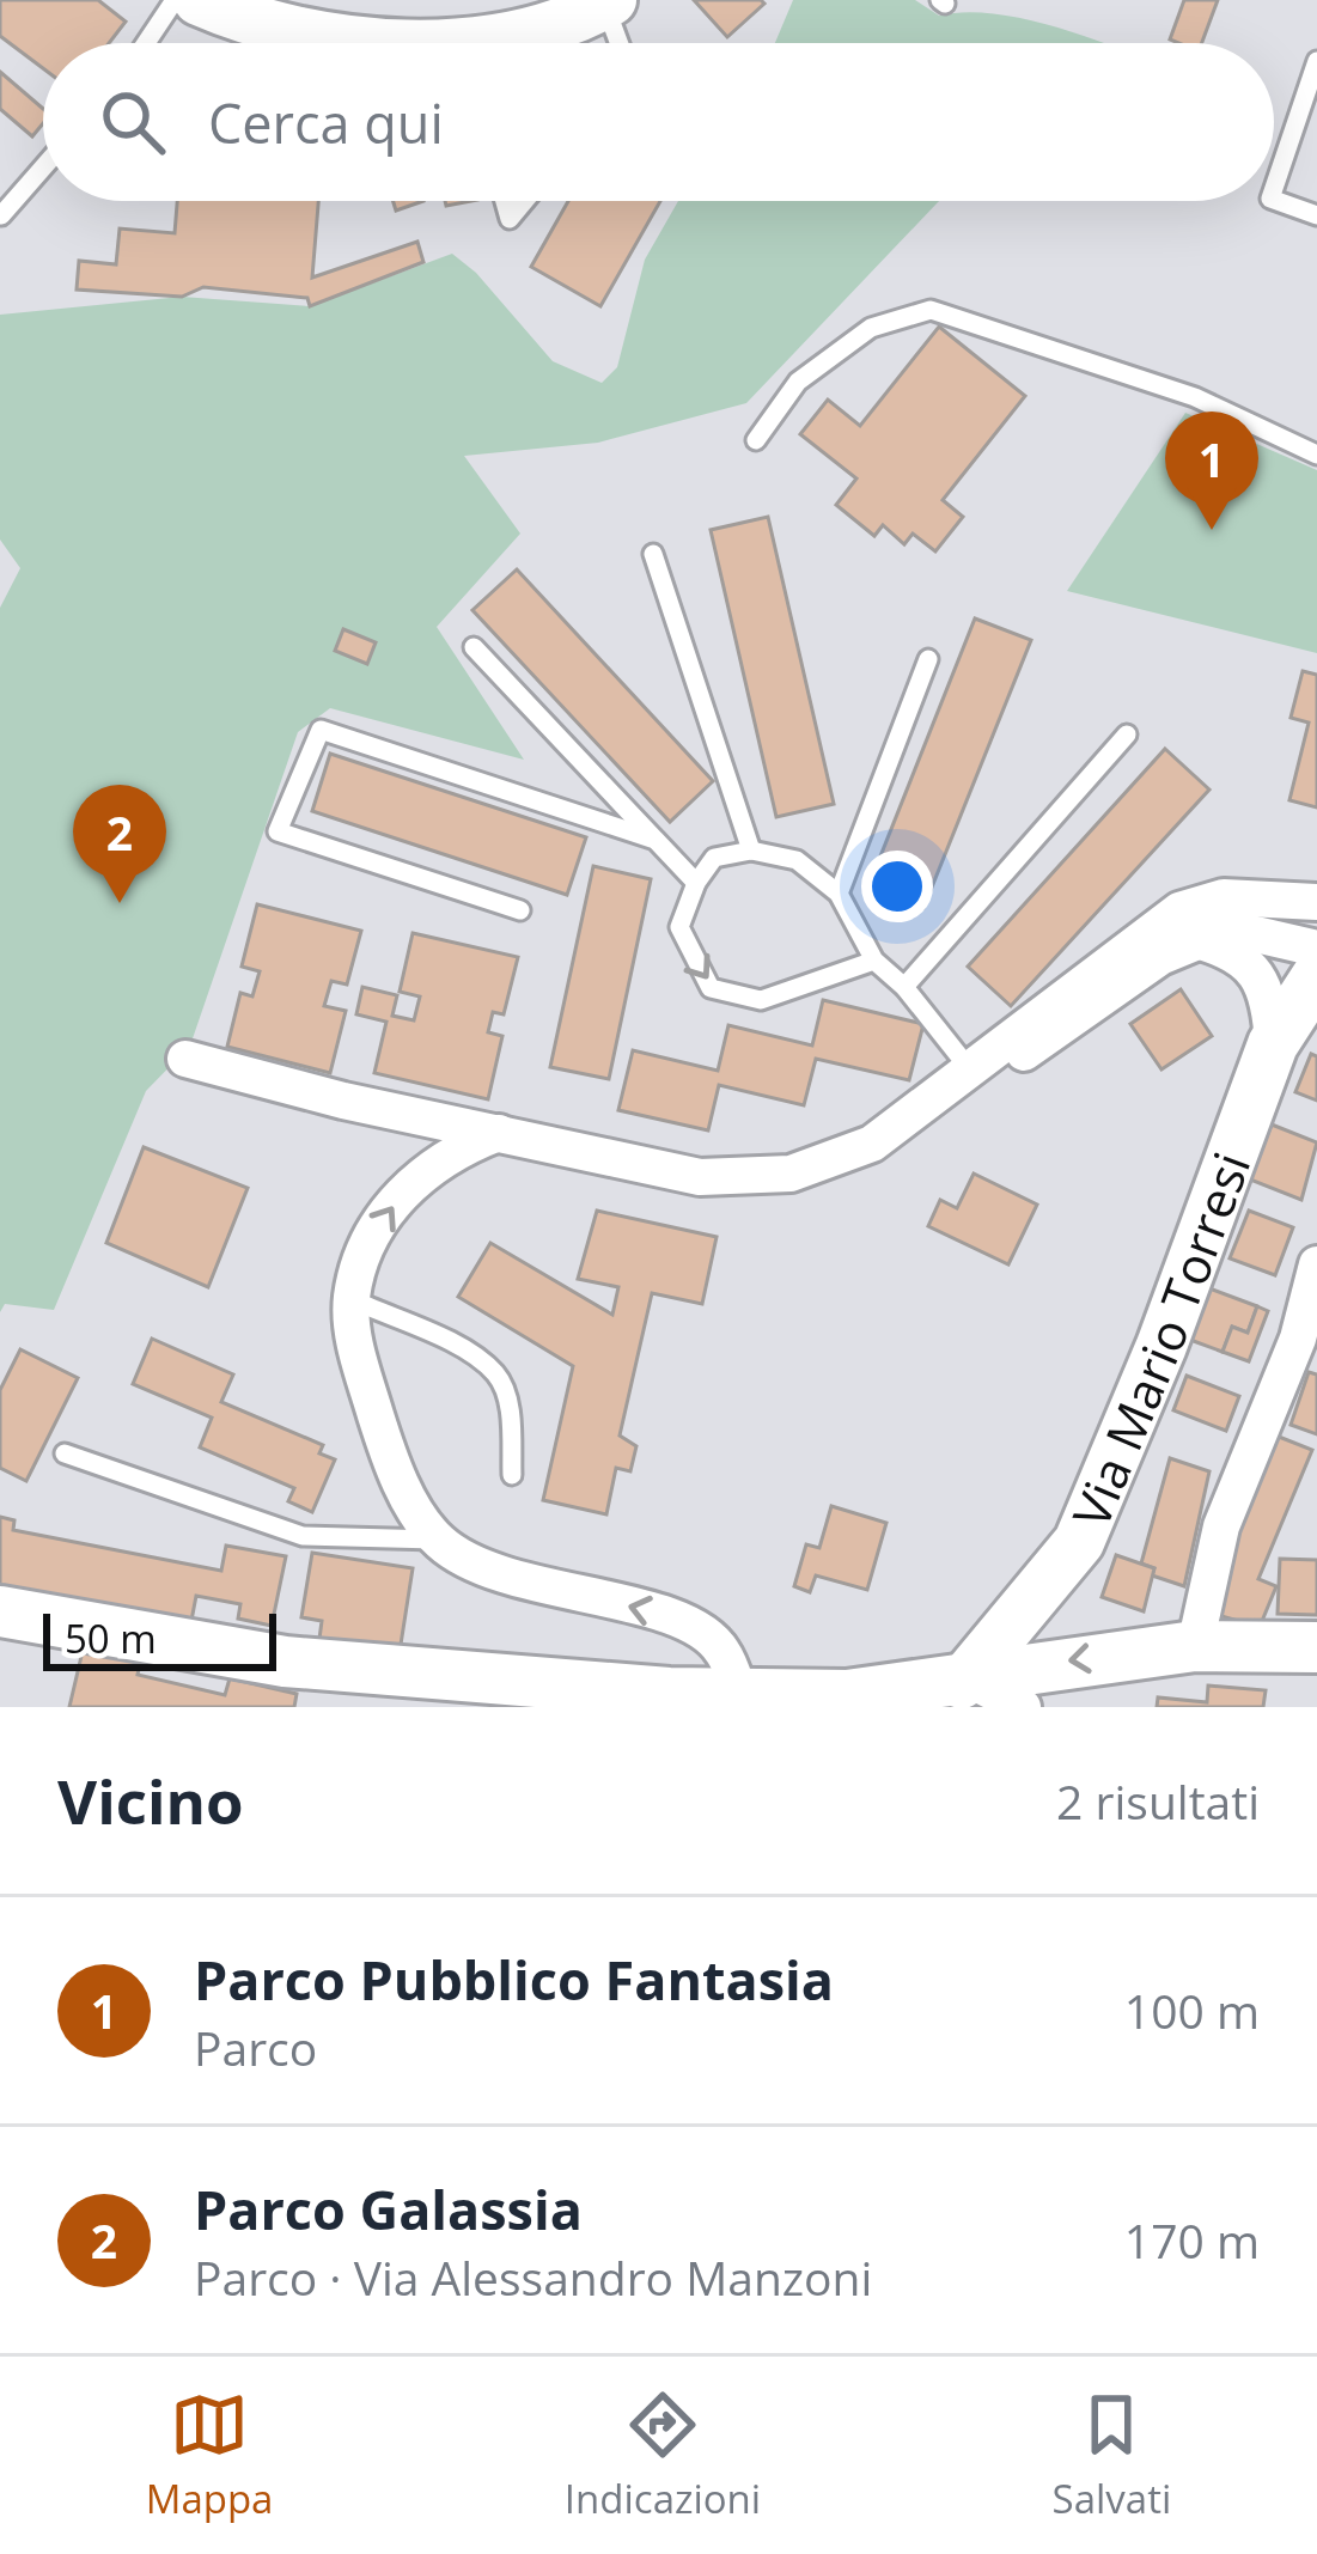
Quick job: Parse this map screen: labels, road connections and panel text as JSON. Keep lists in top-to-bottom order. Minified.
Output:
{"streets":{"street":["Via Mario Torresi"]},"scale_bar":"50 m","page":{"search":"Cerca qui","pins":["1","2"],"scale":"50 m","heading":["Vicino","2 risultati"],"list":[{"mark":"1","name":"Parco Pubblico Fantasia","note":"Parco","value":"100 m"},{"mark":"2","name":"Parco Galassia","note":"Parco · Via Alessandro Manzoni","value":"170 m"}],"nav":["Mappa","Indicazioni","Salvati"]}}
